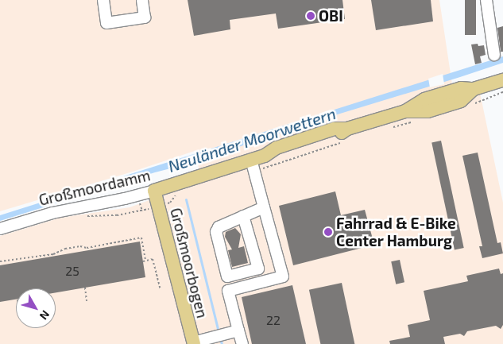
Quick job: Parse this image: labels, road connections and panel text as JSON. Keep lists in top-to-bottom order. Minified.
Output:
{"streets":{"main road":["Großmoordamm","Großmoorbogen"]},"crossings":[["Großmoordamm","Großmoorbogen"]],"water":["Neuländer Moorwettern"],"places":["OBI","Fahrrad & E-Bike Center Hamburg"],"house_numbers":["25","22"],"north":"bottom right"}
